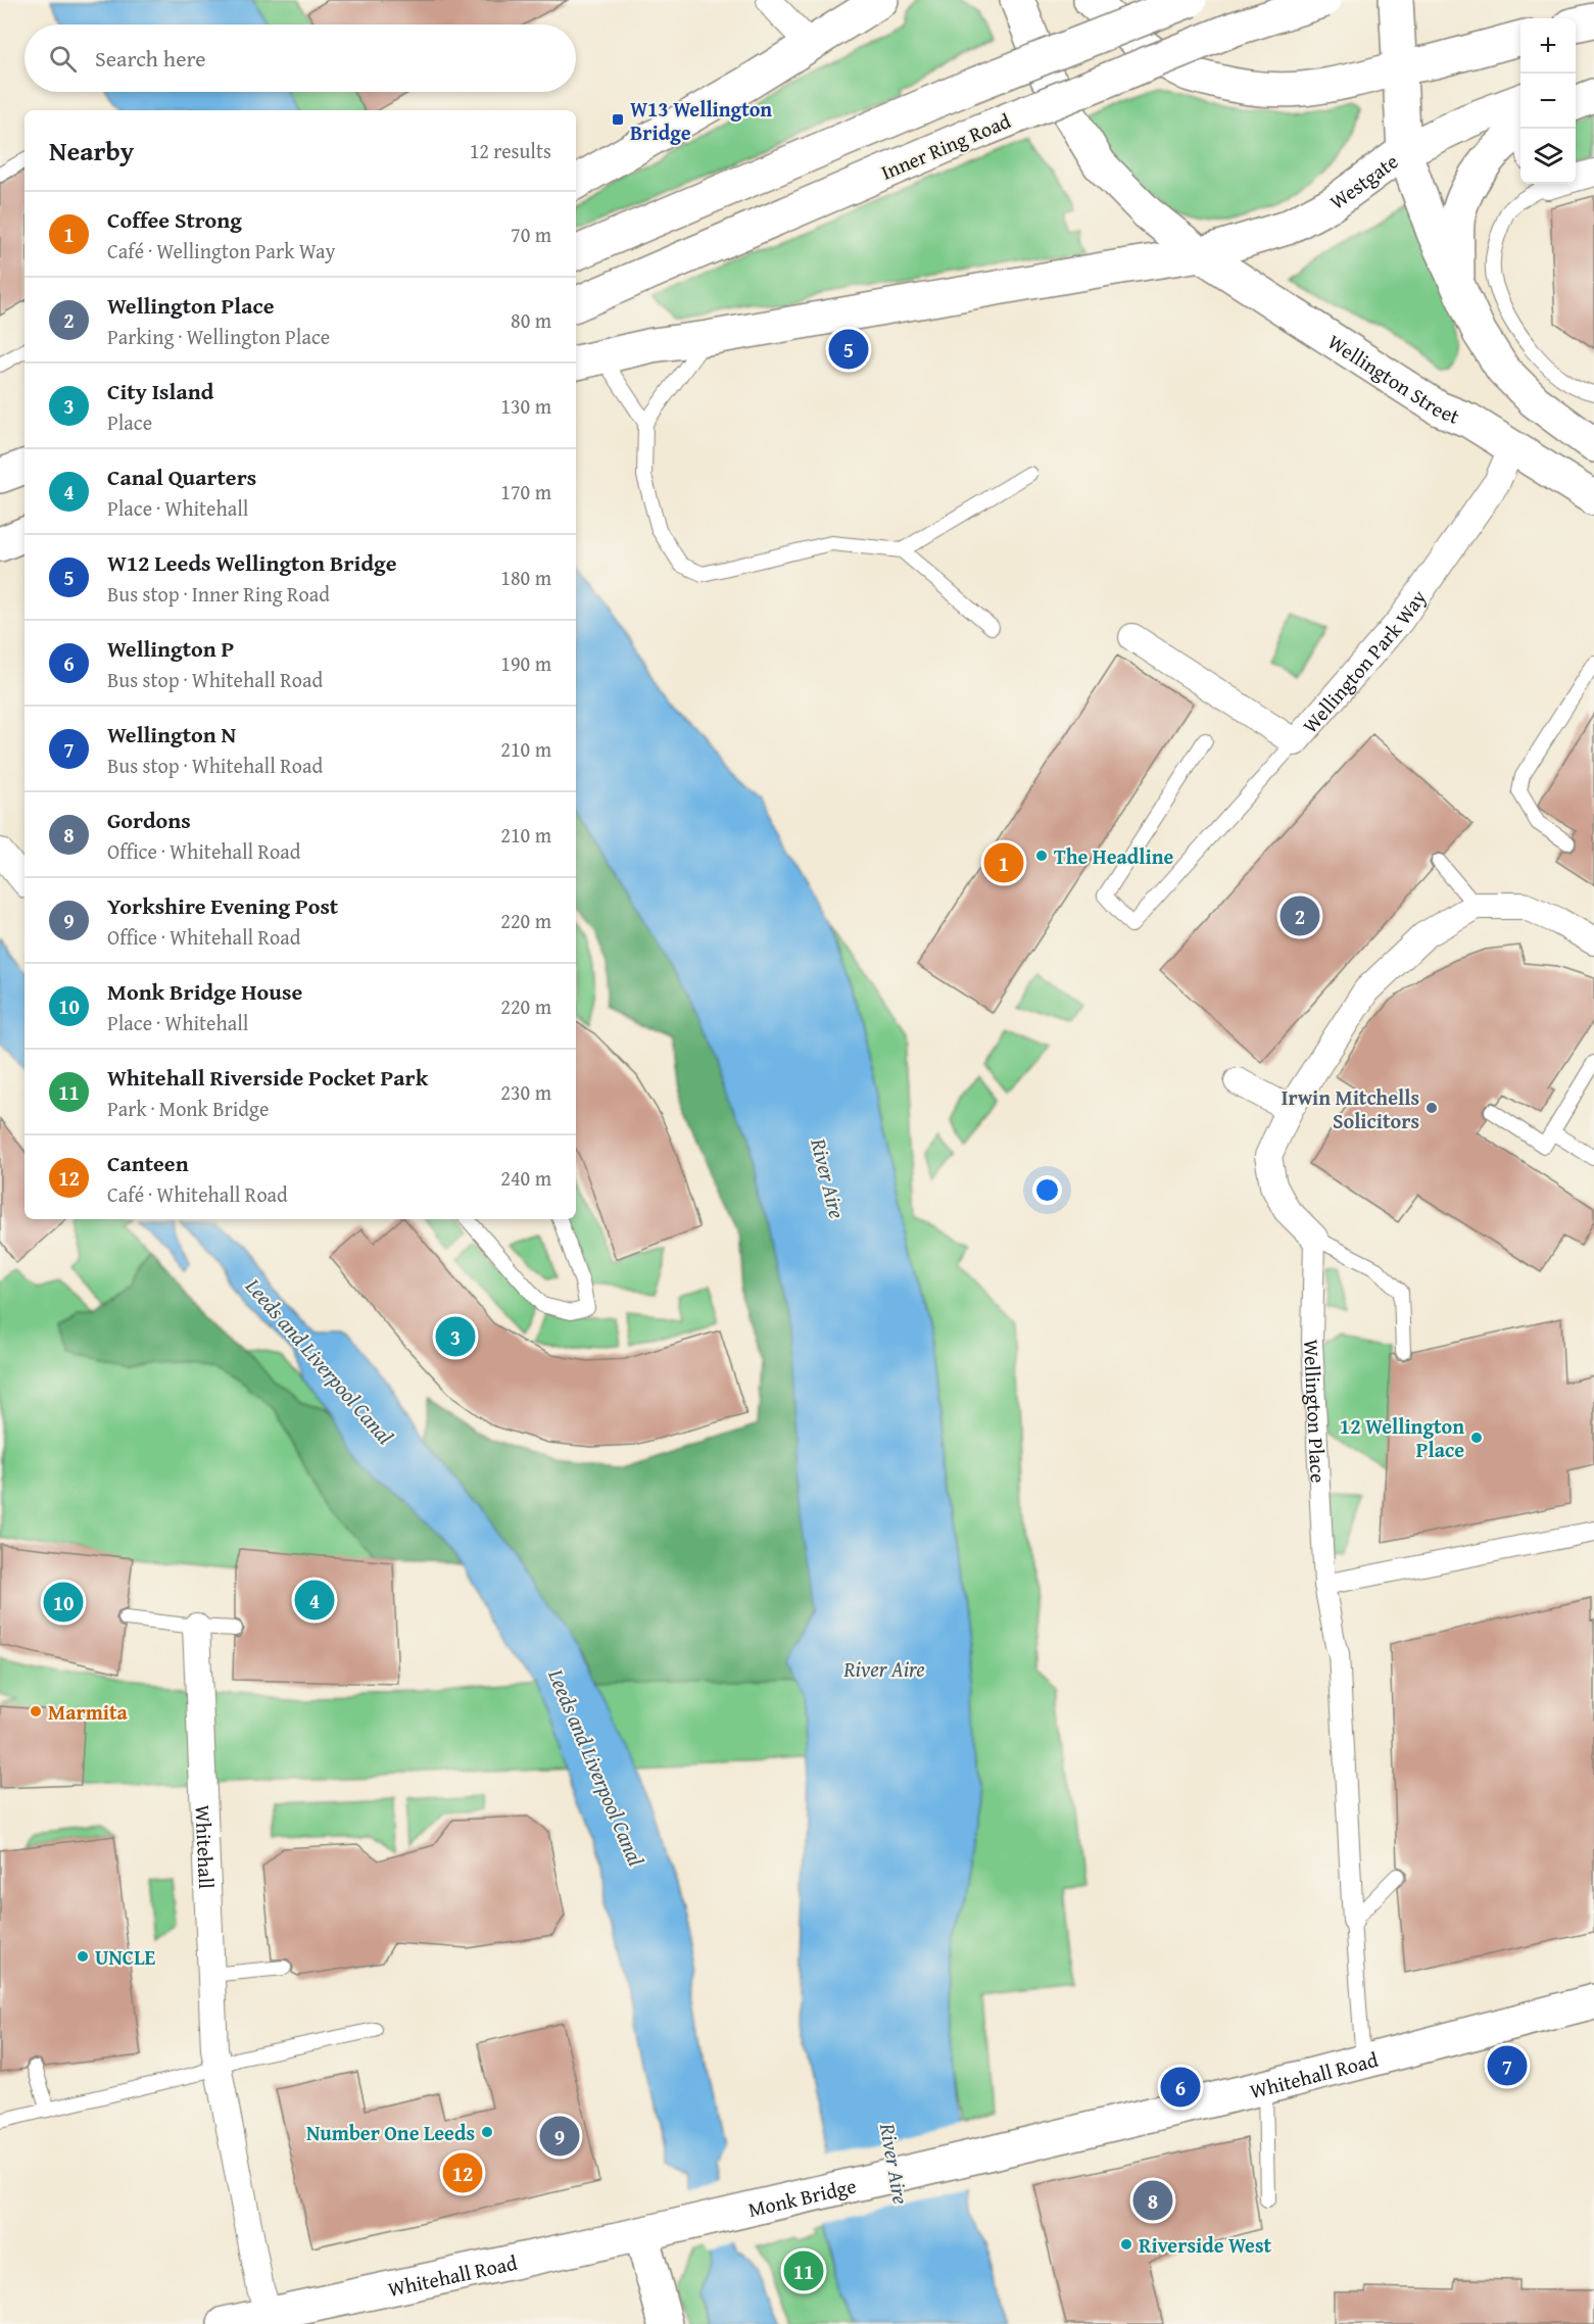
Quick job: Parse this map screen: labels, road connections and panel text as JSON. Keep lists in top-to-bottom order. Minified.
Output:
{"streets":{"main road":["Inner Ring Road","Westgate","Wellington Street","Whitehall Road","Monk Bridge"],"street":["Wellington Park Way","Wellington Place","Whitehall"]},"crossings":[["Westgate","Wellington Street"],["Wellington Street","Wellington Park Way"],["Whitehall","Whitehall Road"],["Whitehall Road","Monk Bridge"]],"water":["River Aire","Leeds and Liverpool Canal"],"places":{"transit":["W13 Wellington Bridge"],"other":["The Headline","Irwin Mitchells Solicitors","12 Wellington Place","Marmita","UNCLE","Number One Leeds","Riverside West"]},"page":{"map_buttons":["+","−"],"search":"Search here","heading":["Nearby","12 results"],"list":[{"mark":"1","name":"Coffee Strong","note":"Café · Wellington Park Way","value":"70 m"},{"mark":"2","name":"Wellington Place","note":"Parking · Wellington Place","value":"80 m"},{"mark":"3","name":"City Island","note":"Place","value":"130 m"},{"mark":"4","name":"Canal Quarters","note":"Place · Whitehall","value":"170 m"},{"mark":"5","name":"W12 Leeds Wellington Bridge","note":"Bus stop · Inner Ring Road","value":"180 m"},{"mark":"6","name":"Wellington P","note":"Bus stop · Whitehall Road","value":"190 m"},{"mark":"7","name":"Wellington N","note":"Bus stop · Whitehall Road","value":"210 m"},{"mark":"8","name":"Gordons","note":"Office · Whitehall Road","value":"210 m"},{"mark":"9","name":"Yorkshire Evening Post","note":"Office · Whitehall Road","value":"220 m"},{"mark":"10","name":"Monk Bridge House","note":"Place · Whitehall","value":"220 m"},{"mark":"11","name":"Whitehall Riverside Pocket Park","note":"Park · Monk Bridge","value":"230 m"},{"mark":"12","name":"Canteen","note":"Café · Whitehall Road","value":"240 m"}],"pins":["5","1","2","3","4","10","7","6","9","12","8","11"]}}
